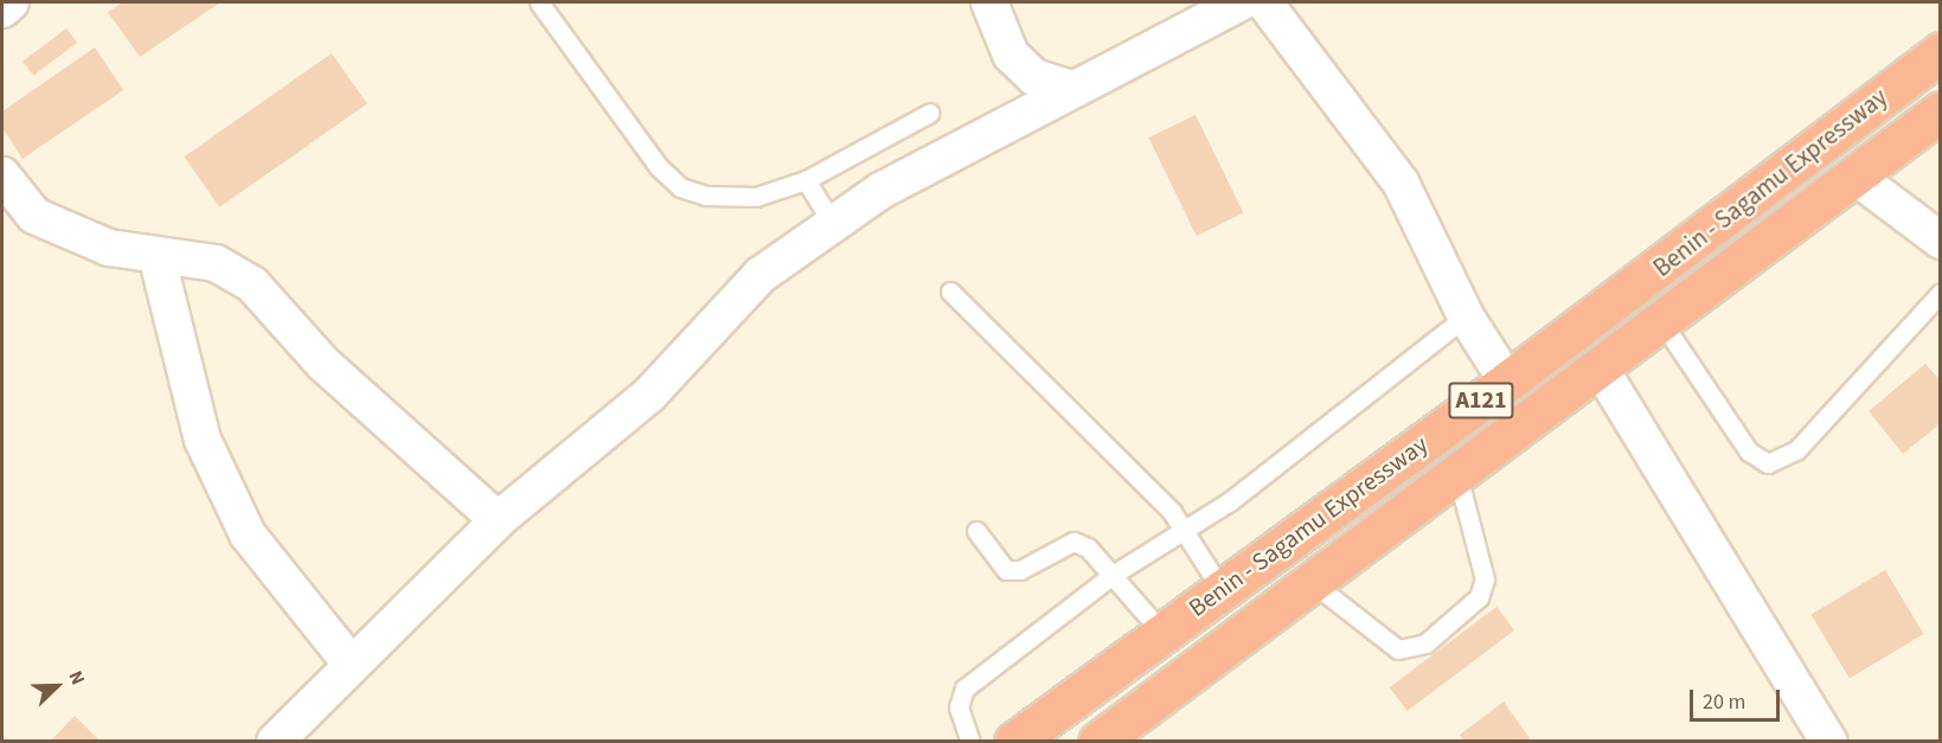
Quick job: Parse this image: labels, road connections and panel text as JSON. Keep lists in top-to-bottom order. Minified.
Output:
{"streets":{"highway":["Benin - Sagamu Expressway","A121"]},"scale_bar":"20 m","north":"top right"}
